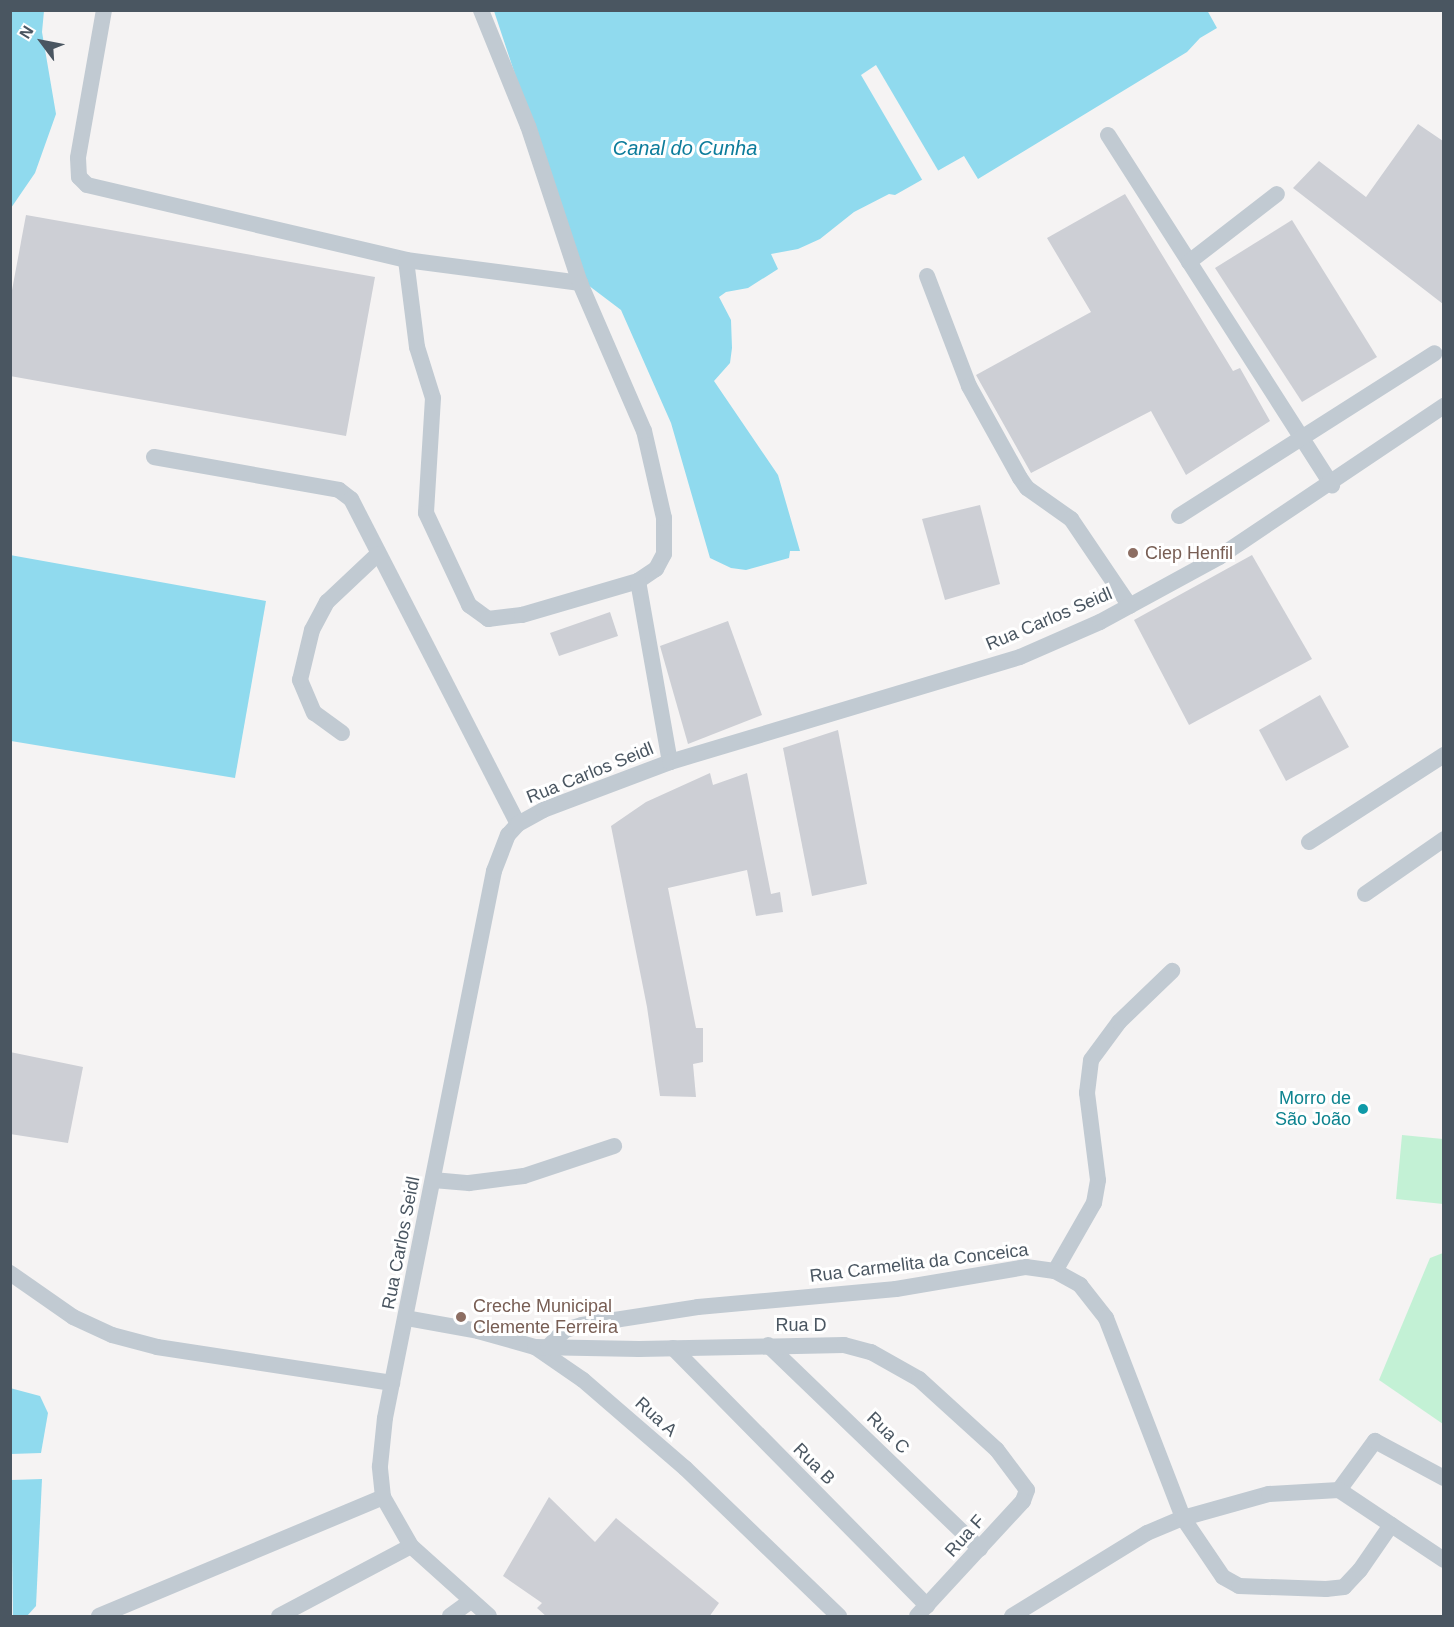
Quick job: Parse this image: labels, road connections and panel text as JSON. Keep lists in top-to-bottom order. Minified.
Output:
{"streets":{"street":["Rua Carlos Seidl","Rua Carmelita da Conceica","Rua D","Rua A","Rua C","Rua B","Rua F"]},"crossings":[["Rua Carlos Seidl","Rua A"],["Rua Carmelita da Conceica","Rua D"],["Rua Carmelita da Conceica","Rua A"],["Rua D","Rua A"],["Rua D","Rua C"],["Rua D","Rua B"],["Rua D","Rua F"],["Rua C","Rua F"],["Rua B","Rua F"]],"water":["Canal do Cunha"],"places":["Ciep Henfil","Morro de São João","Creche Municipal Clemente Ferreira"],"north":"top left"}
